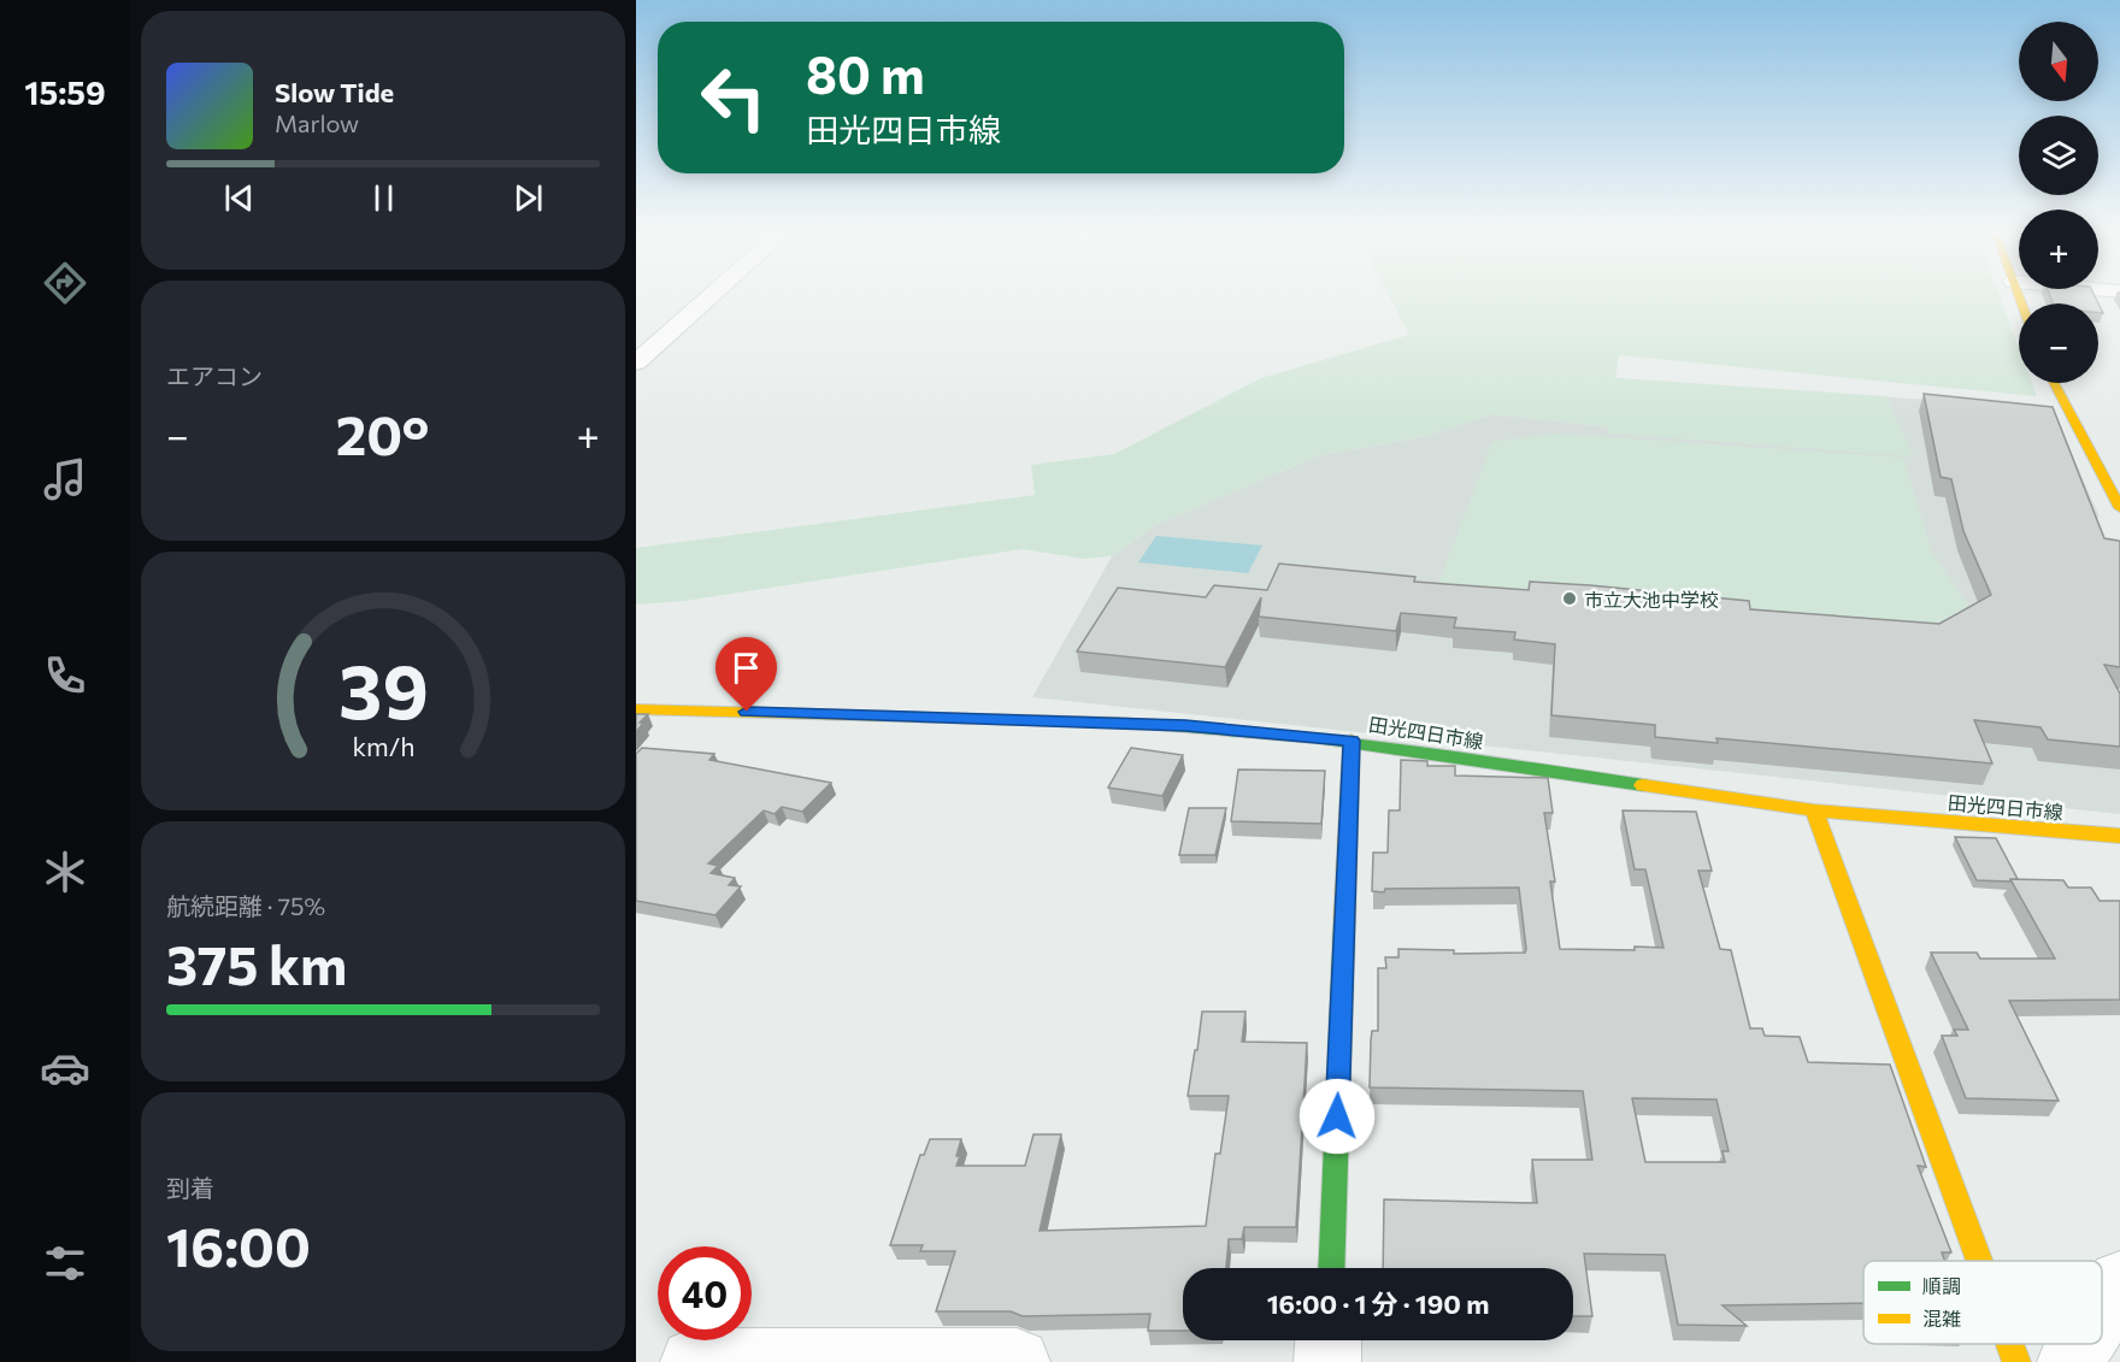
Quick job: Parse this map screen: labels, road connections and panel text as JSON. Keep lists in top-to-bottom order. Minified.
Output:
{"streets":{"street":["田光四日市線"]},"places":["市立大池中学校"],"legend":["順調","混雑"],"north":"bottom","page":{"tabs":"15:59","map_buttons":["+","−"],"turn":["80 m","田光四日市線"],"song":["Slow Tide","Marlow"],"tile":["エアコン",["航続距離 · 75%","375 km"],["到着","16:00"]],"heat":["−","20°","+"],"limit":"40","trip":"16:00 · 1 分 · 190 m","gauge":["39","km/h"]}}
